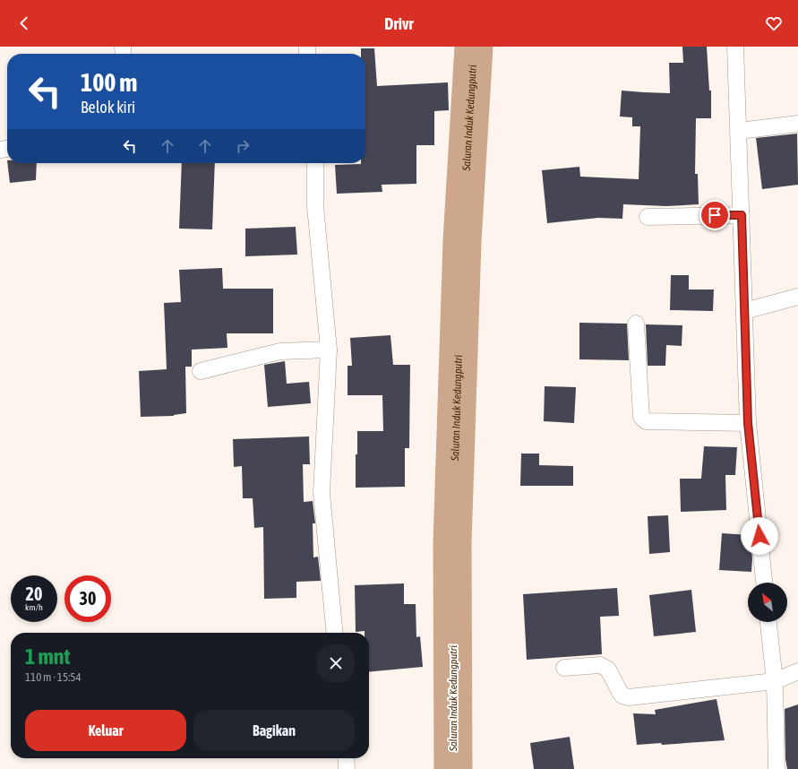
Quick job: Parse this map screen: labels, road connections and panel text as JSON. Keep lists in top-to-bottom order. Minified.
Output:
{"water":["Saluran Induk Kedungputri"],"north":"top left","page":{"header":"Drivr","turn":["100 m","Belok kiri"],"speed":"20 km/h","limit":"30","heading":["1 mnt","110 m · 15:54"],"buttons":["Keluar","Bagikan"]}}
